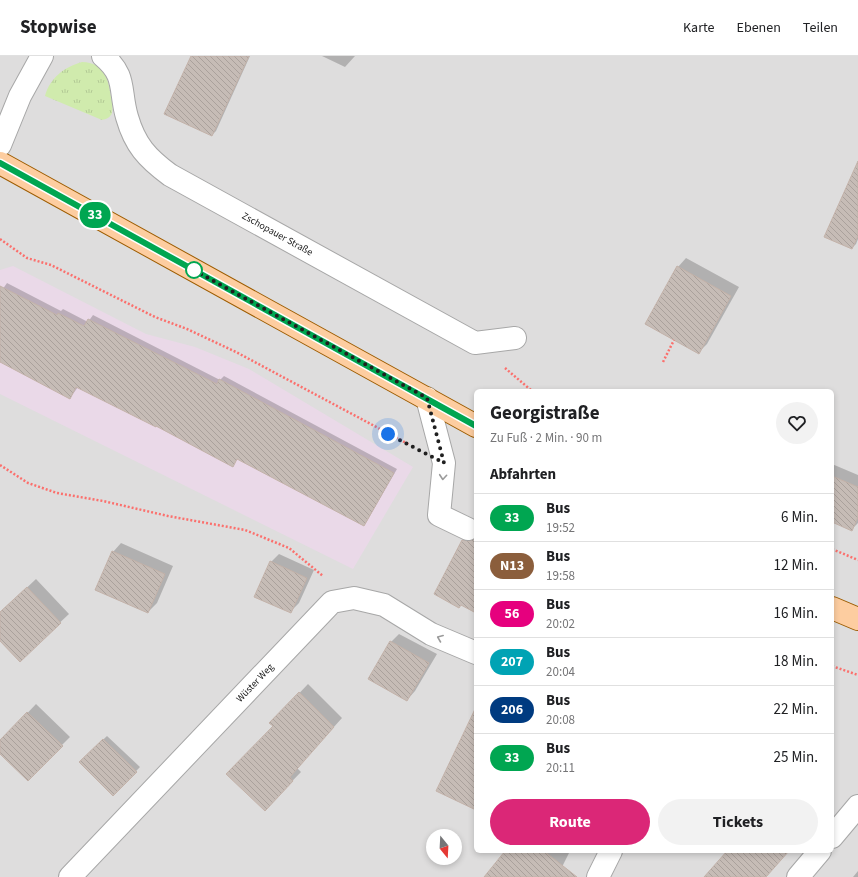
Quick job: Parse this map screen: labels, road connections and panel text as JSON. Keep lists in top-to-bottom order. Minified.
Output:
{"streets":{"street":["Zschopauer Straße","Wüster Weg"]},"lines":["bus line 33"],"north":"bottom","page":{"header":"Stopwise","nav":["Karte","Ebenen","Teilen"],"on_map":"33","heading":[["Georgistraße","Zu Fuß · 2 Min. · 90 m"],"Abfahrten"],"list":[{"mark":"33","name":"Bus","note":"19:52","value":"6 Min."},{"mark":"N13","name":"Bus","note":"19:58","value":"12 Min."},{"mark":"56","name":"Bus","note":"20:02","value":"16 Min."},{"mark":"207","name":"Bus","note":"20:04","value":"18 Min."},{"mark":"206","name":"Bus","note":"20:08","value":"22 Min."},{"mark":"33","name":"Bus","note":"20:11","value":"25 Min."}],"buttons":["Route","Tickets"]}}
